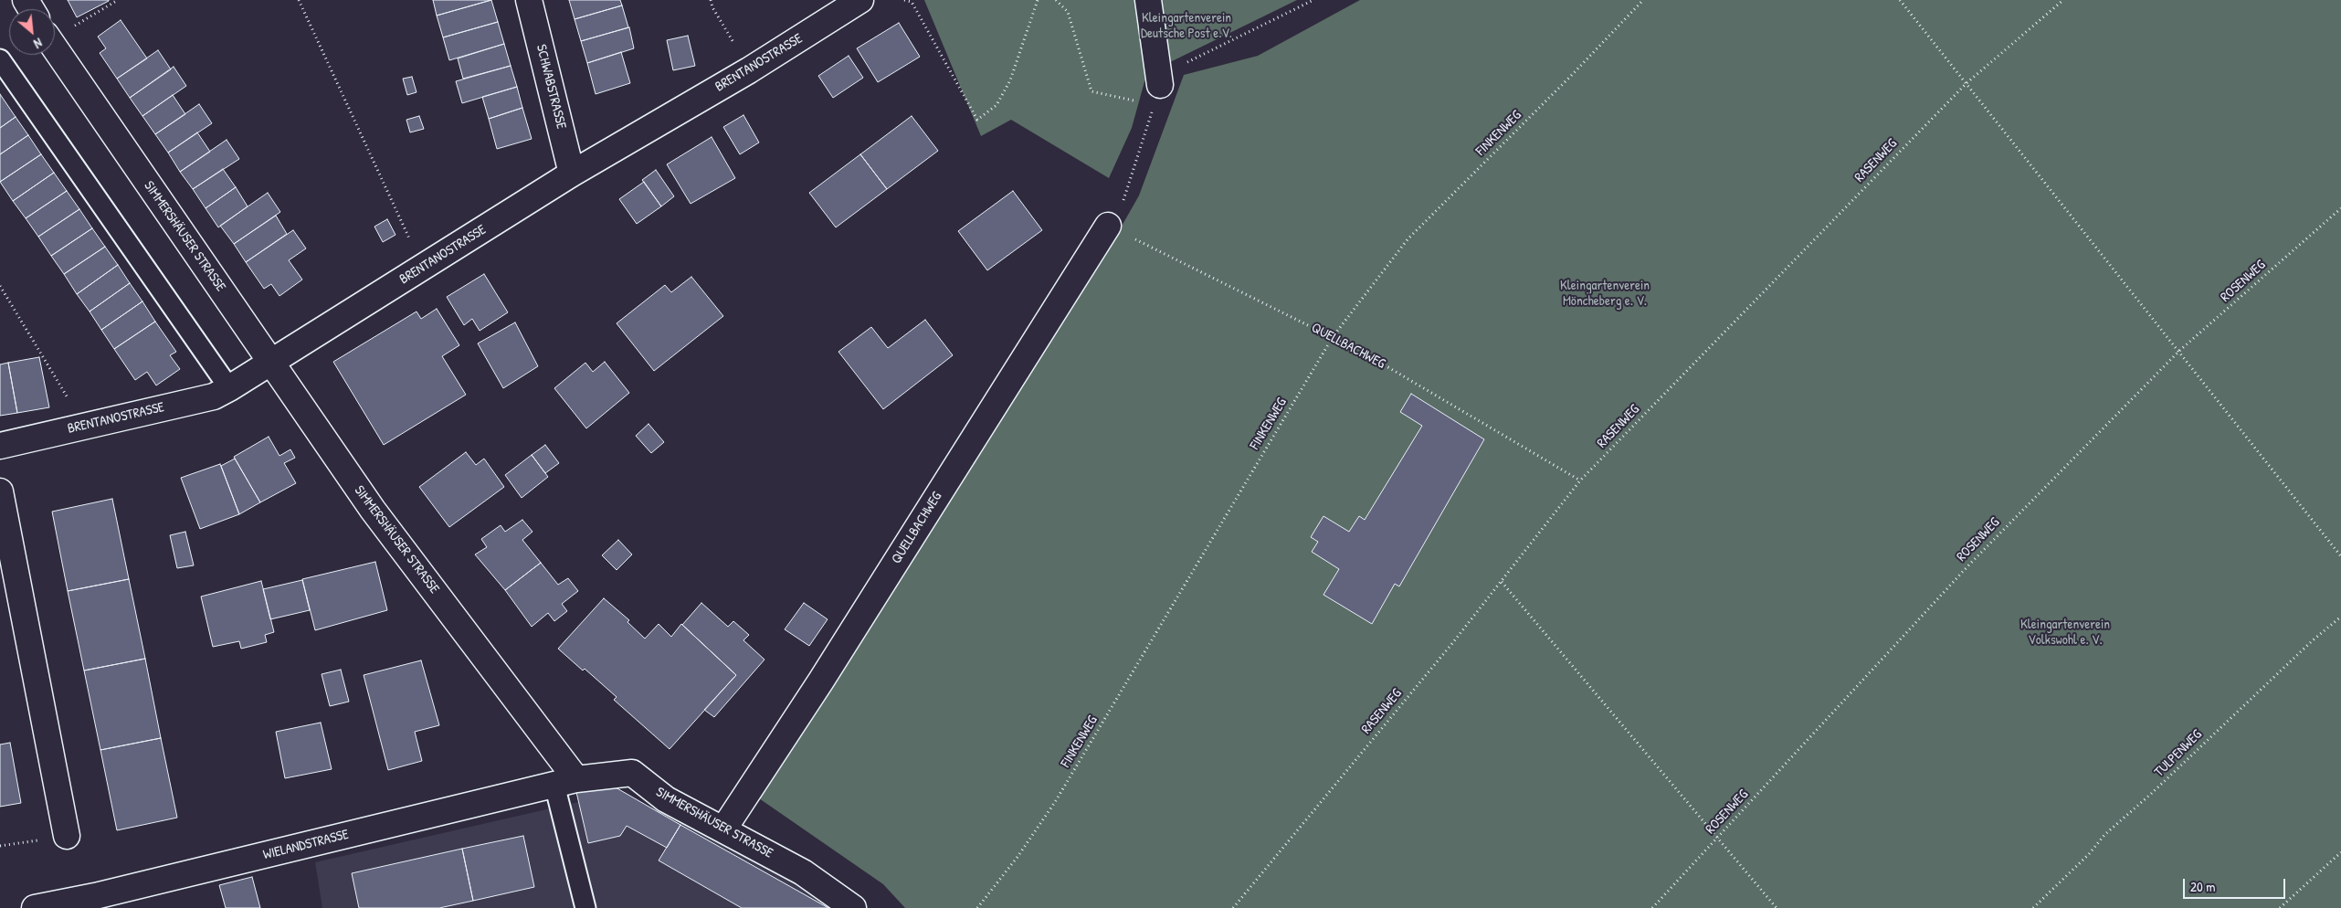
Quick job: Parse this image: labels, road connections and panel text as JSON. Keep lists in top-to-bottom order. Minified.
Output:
{"streets":{"street":["BRENTANOSTRASSE","SCHWABSTRASSE","SIMMERSHÄUSER STRASSE","QUELLBACHWEG","WIELANDSTRASSE"],"path":["FINKENWEG","RASENWEG","ROSENWEG","TULPENWEG"]},"crossings":[["BRENTANOSTRASSE","SCHWABSTRASSE"],["BRENTANOSTRASSE","SIMMERSHÄUSER STRASSE"],["FINKENWEG","QUELLBACHWEG"],["RASENWEG","QUELLBACHWEG"],["SIMMERSHÄUSER STRASSE","QUELLBACHWEG"],["SIMMERSHÄUSER STRASSE","WIELANDSTRASSE"]],"parks":["Kleingartenverein Deutsche Post e.V.","Kleingartenverein Möncheberg e. V.","Kleingartenverein Volkswohl e. V."],"scale_bar":"20 m","north":"bottom right"}
